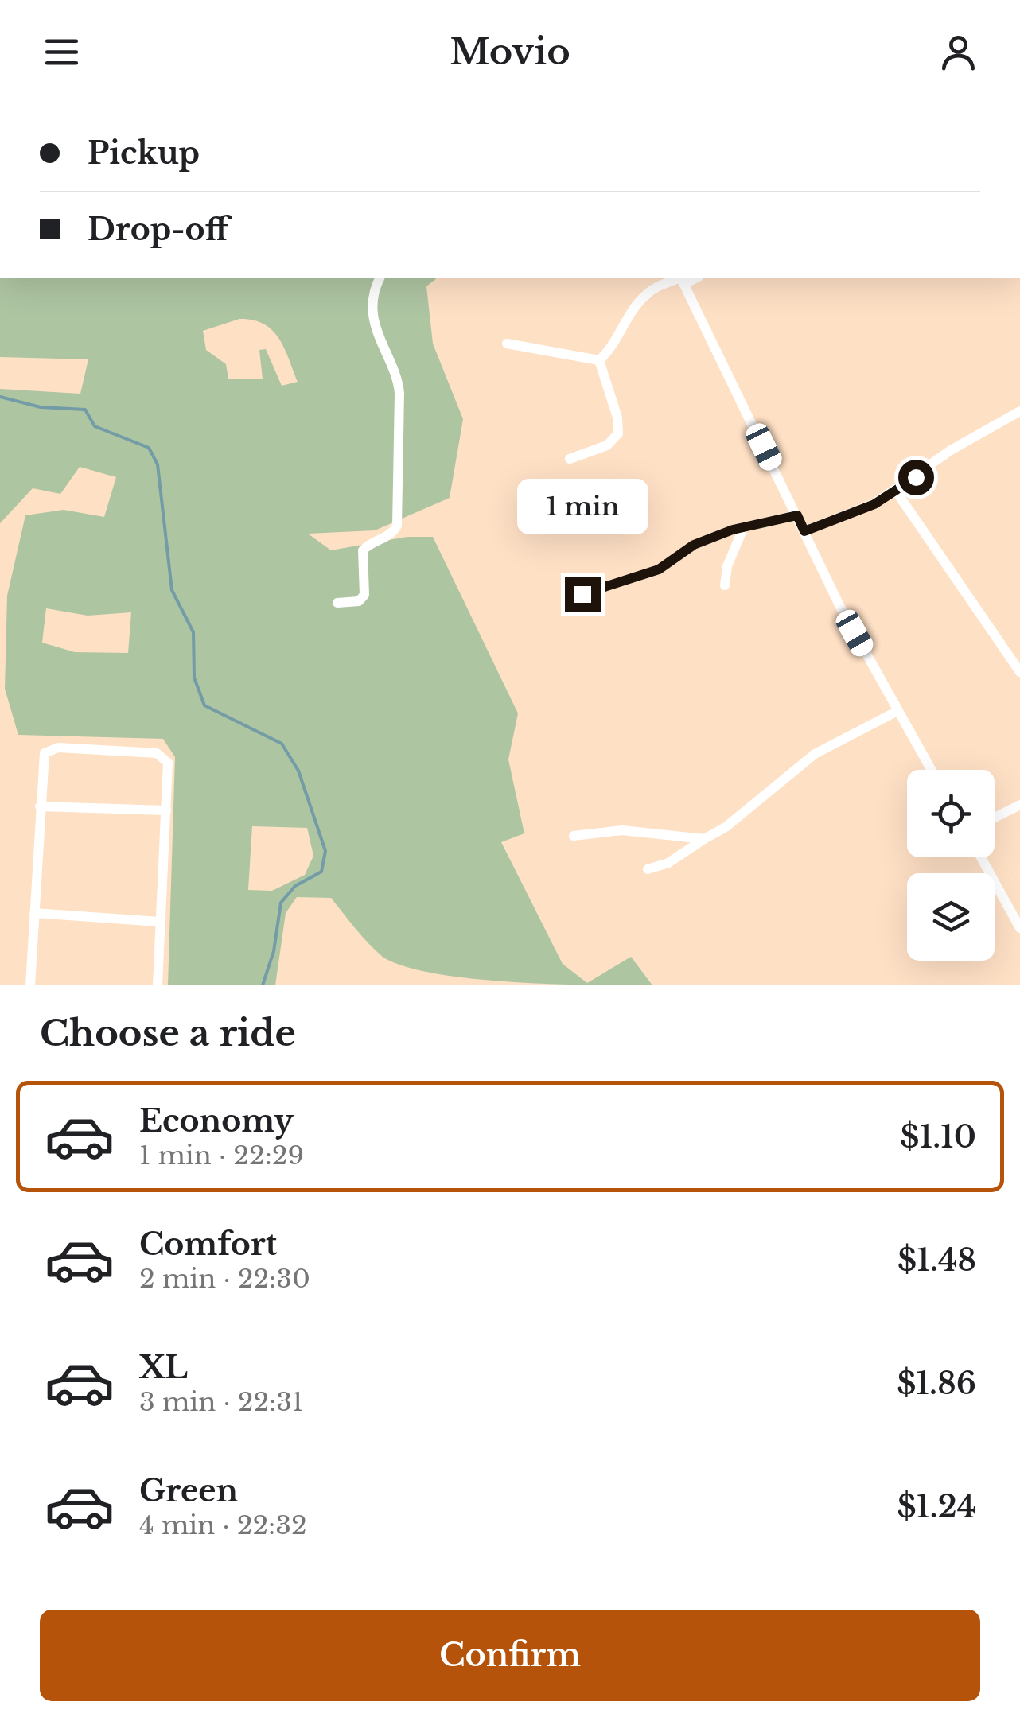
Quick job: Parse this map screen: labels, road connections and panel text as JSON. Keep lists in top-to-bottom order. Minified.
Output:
{"page":{"header":"Movio","banner":["Pickup","Drop-off"],"bubble":"1 min","heading":"Choose a ride","list":[{"name":"Economy","note":"1 min · 22:29","value":"$1.10"},{"name":"Comfort","note":"2 min · 22:30","value":"$1.48"},{"name":"XL","note":"3 min · 22:31","value":"$1.86"},{"name":"Green","note":"4 min · 22:32","value":"$1.24"}],"buttons":"Confirm"}}
